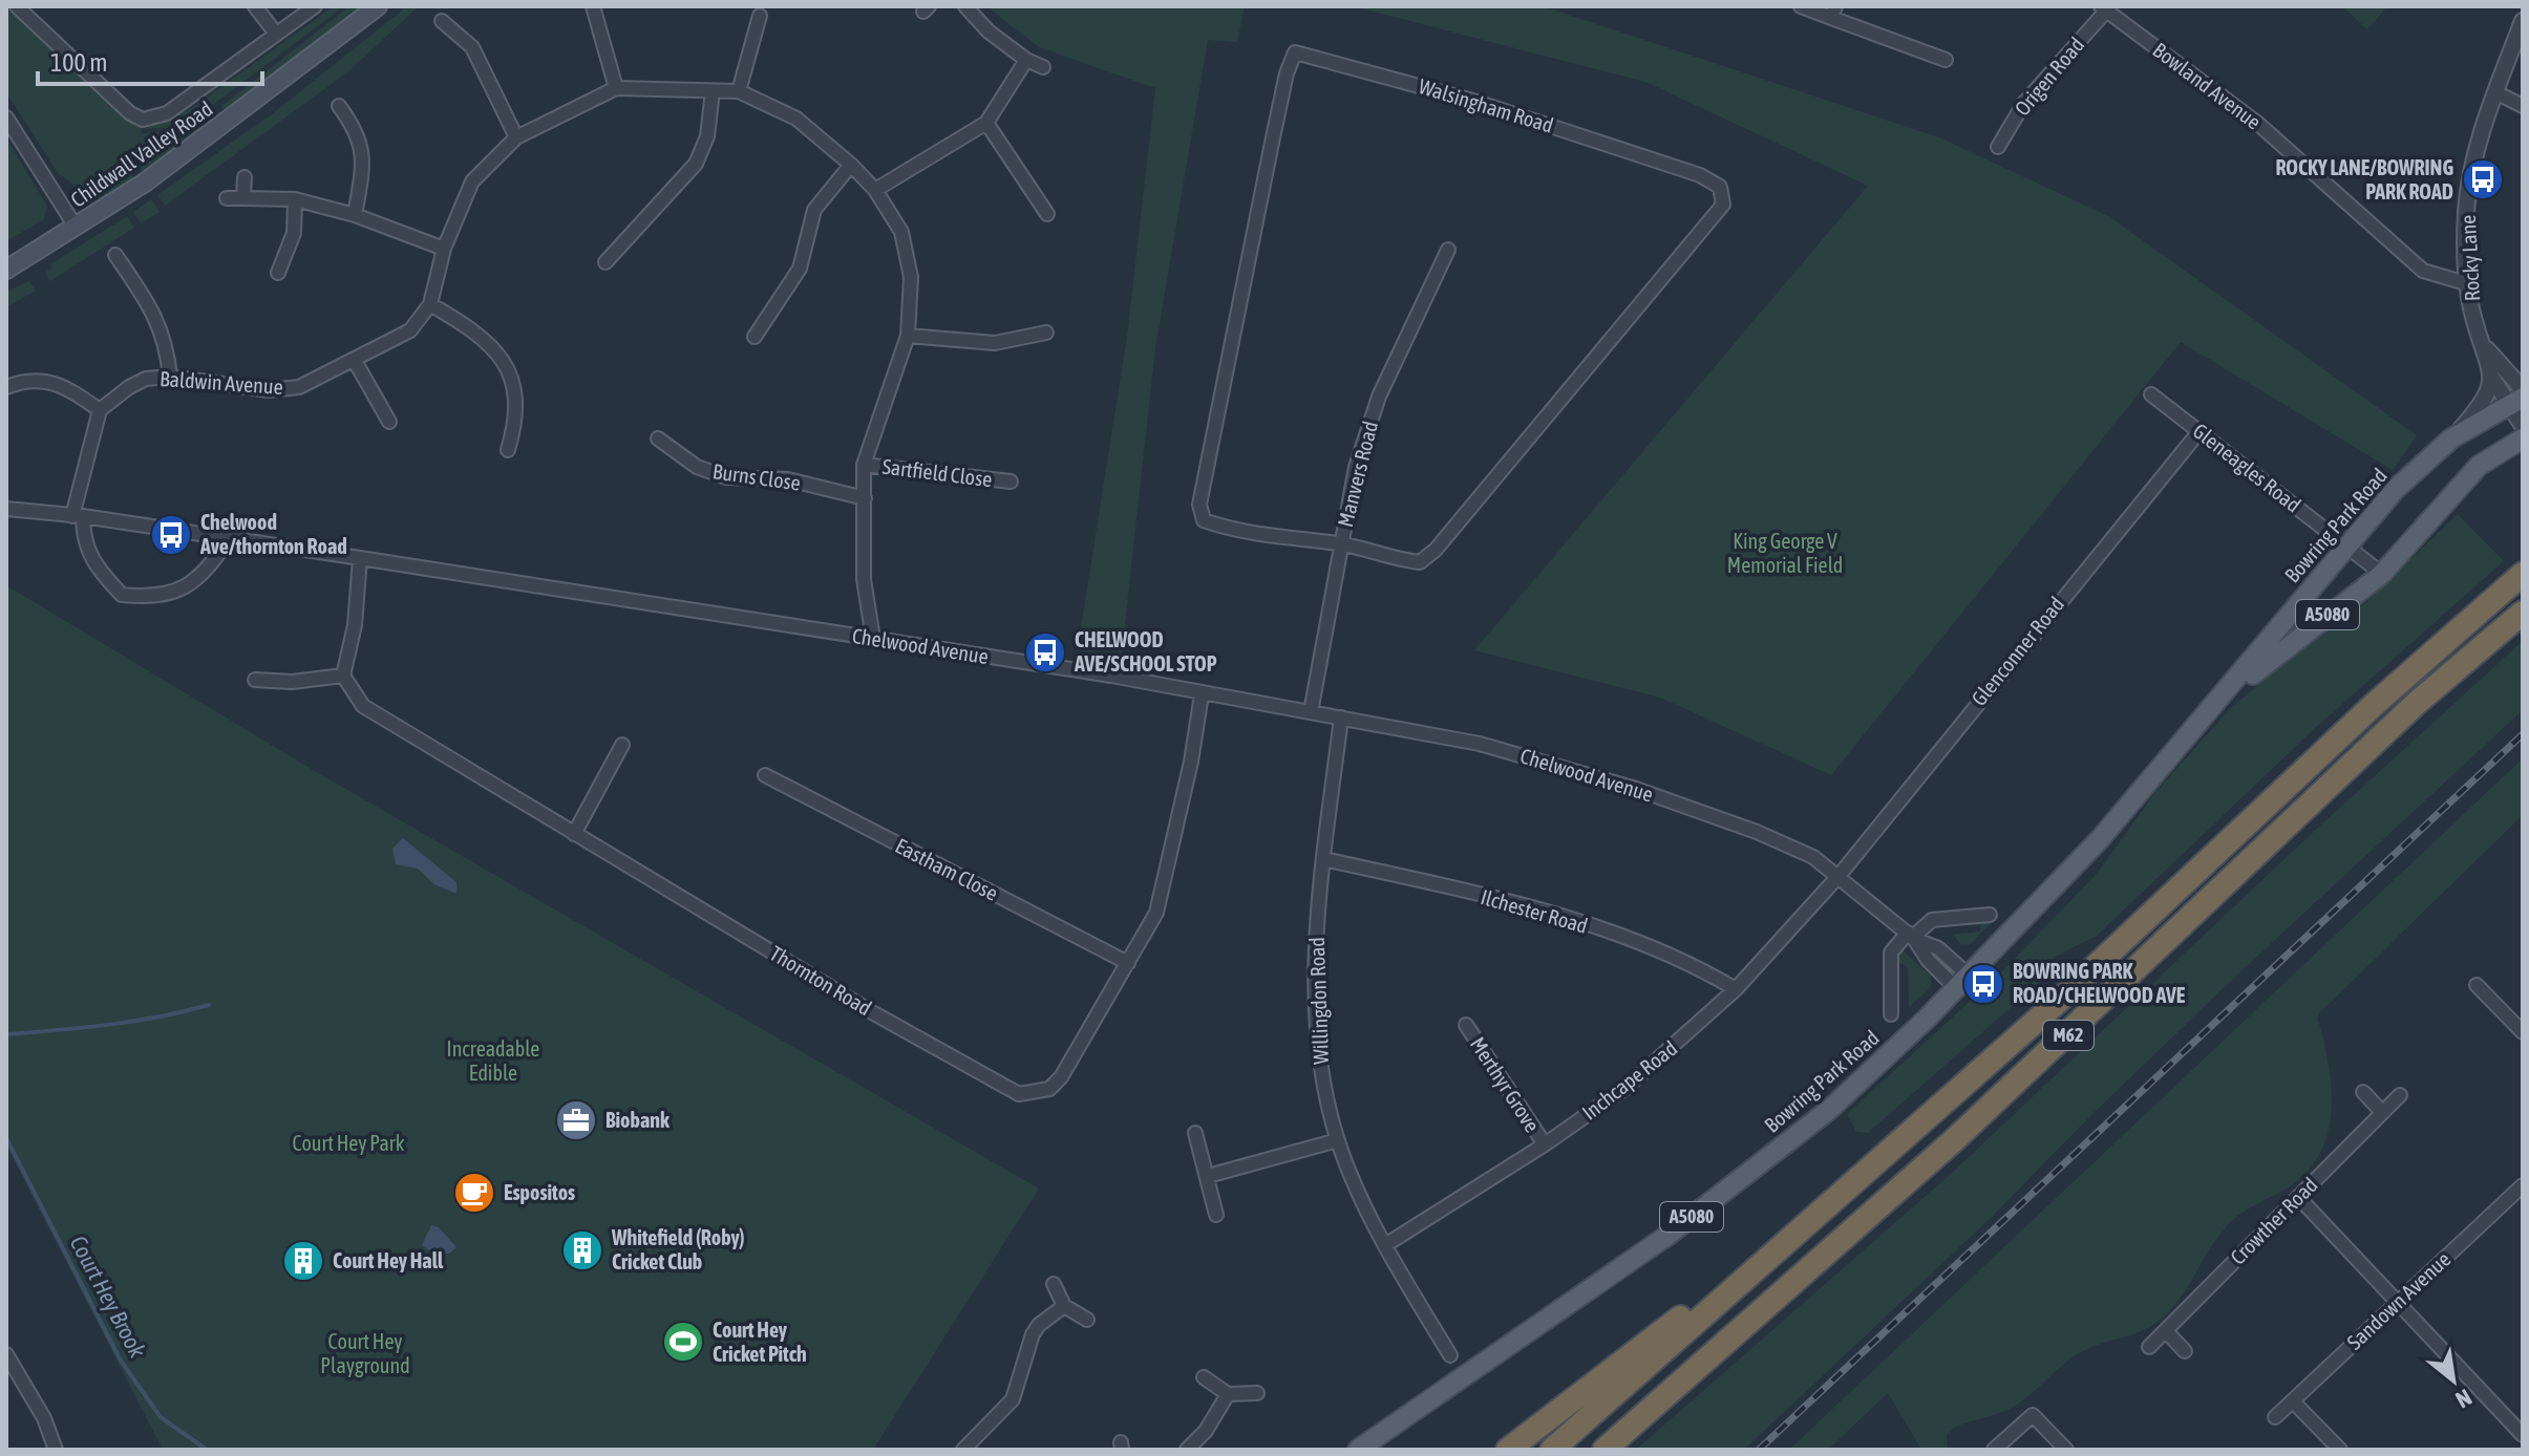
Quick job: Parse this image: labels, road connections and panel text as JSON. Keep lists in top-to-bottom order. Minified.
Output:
{"streets":{"highway":["M62"],"main road":["Childwall Valley Road","Bowring Park Road","A5080"],"street":["Origen Road","Bowland Avenue","Walsingham Road","Rocky Lane","Baldwin Avenue","Gleneagles Road","Sartfield Close","Manvers Road","Burns Close","Chelwood Avenue","Glenconner Road","Eastham Close","Ilchester Road","Thornton Road","Willingdon Road","Inchcape Road","Merthyr Grove","Crowther Road","Sandown Avenue"]},"crossings":[["Origen Road","Bowland Avenue"],["Bowland Avenue","Rocky Lane"],["Walsingham Road","Manvers Road"],["Baldwin Avenue","Sartfield Close"],["Baldwin Avenue","Burns Close"],["Baldwin Avenue","Chelwood Avenue"],["Gleneagles Road","Bowring Park Road"],["Gleneagles Road","Glenconner Road"],["Manvers Road","Chelwood Avenue"],["Bowring Park Road","Chelwood Avenue"],["Chelwood Avenue","Glenconner Road"],["Chelwood Avenue","Thornton Road"],["Chelwood Avenue","Willingdon Road"],["Chelwood Avenue","Inchcape Road"],["Glenconner Road","Inchcape Road"],["Eastham Close","Thornton Road"],["Ilchester Road","Willingdon Road"],["Ilchester Road","Inchcape Road"],["Willingdon Road","Inchcape Road"],["Inchcape Road","Merthyr Grove"]],"water":["Court Hey Brook"],"parks":["King George V Memorial Field","Increadable Edible","Court Hey Park","Court Hey Playground"],"places":{"bus stop":["ROCKY LANE/BOWRING PARK ROAD","Chelwood Ave/thornton Road","CHELWOOD AVE/SCHOOL STOP","BOWRING PARK ROAD/CHELWOOD AVE"],"office":["Biobank"],"cafe":["Espositos"],"building":["Whitefield (Roby) Cricket Club","Court Hey Hall"],"sports":["Court Hey Cricket Pitch"]},"scale_bar":"100 m","north":"bottom right"}
